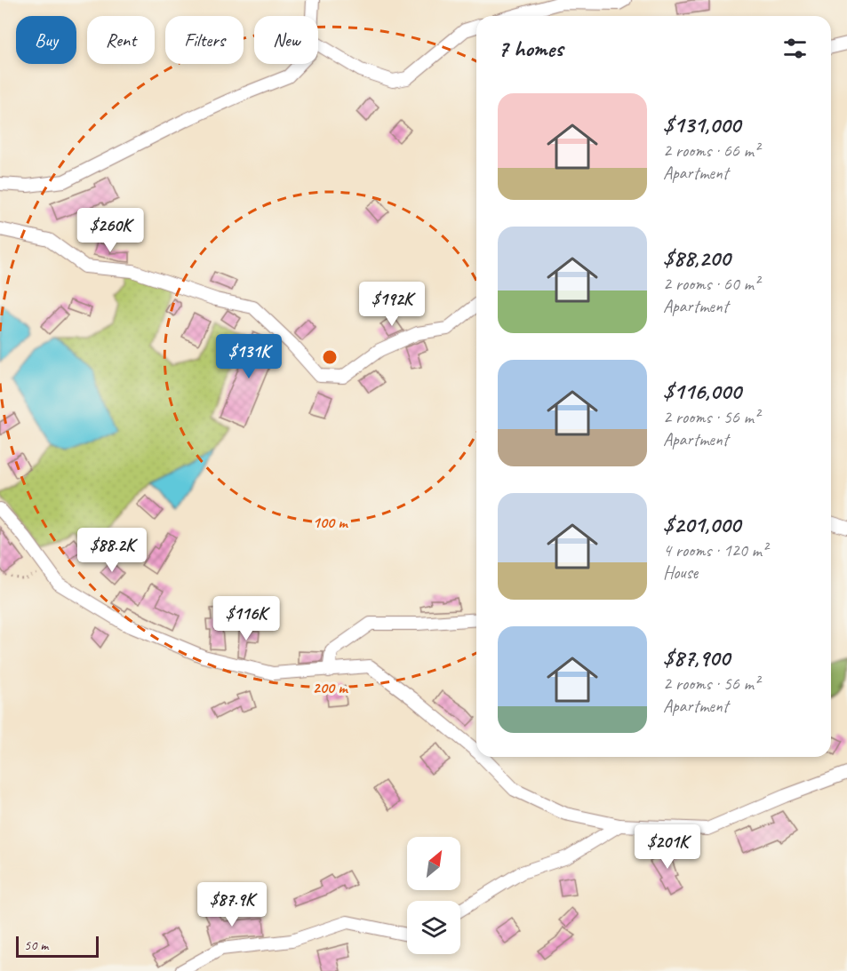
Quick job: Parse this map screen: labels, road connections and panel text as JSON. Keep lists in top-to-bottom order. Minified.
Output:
{"scale_bar":"50 m","north":"top right","page":{"chip":["Buy","Rent","Filters","New"],"heading":"7 homes","list":[{"name":"$131,000","note":"2 rooms · 66 m² · Apartment"},{"name":"$88,200","note":"2 rooms · 60 m² · Apartment"},{"name":"$116,000","note":"2 rooms · 56 m² · Apartment"},{"name":"$201,000","note":"4 rooms · 120 m² · House"},{"name":"$87,900","note":"2 rooms · 56 m² · Apartment"}],"price":["$260K","$192K","$131K","$88.2K","$116K","$201K","$87.9K"],"scale":"50 m"},"rings":["100 m","200 m"]}
